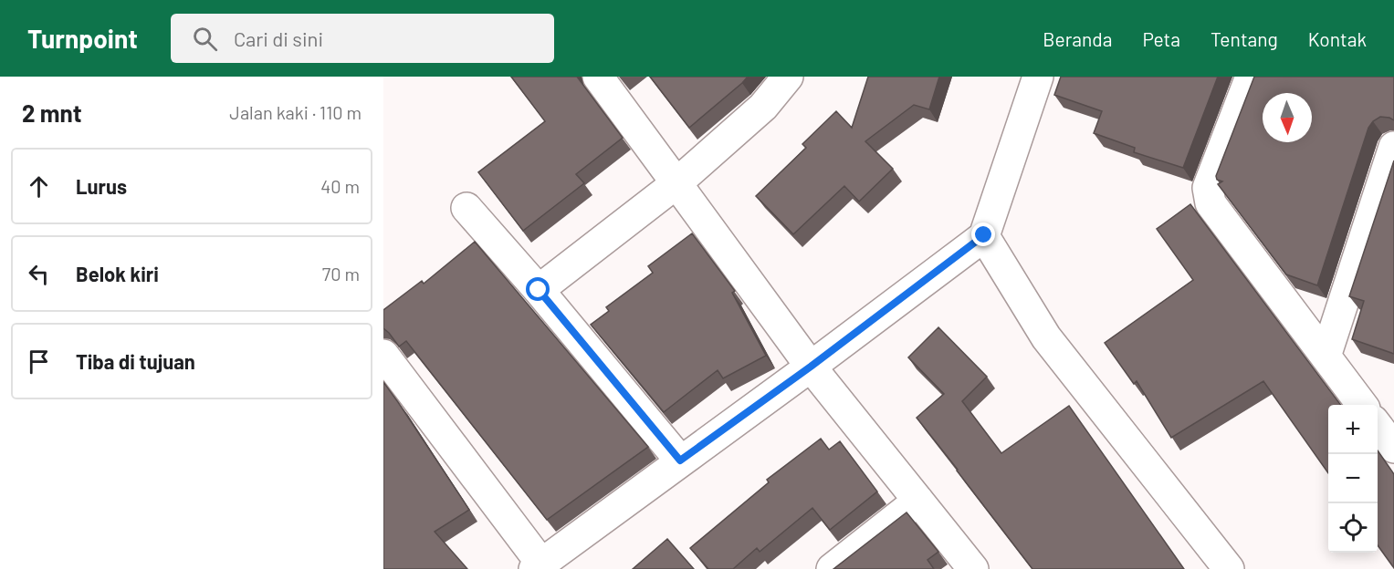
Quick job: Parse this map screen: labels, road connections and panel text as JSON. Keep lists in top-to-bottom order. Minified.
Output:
{"north":"bottom","page":{"header":"Turnpoint","search":"Cari di sini","nav":["Beranda","Peta","Tentang","Kontak"],"heading":["2 mnt","Jalan kaki · 110 m"],"list":[["Lurus","40 m"],["Belok kiri","70 m"],"Tiba di tujuan"],"map_buttons":["+","−"]}}
